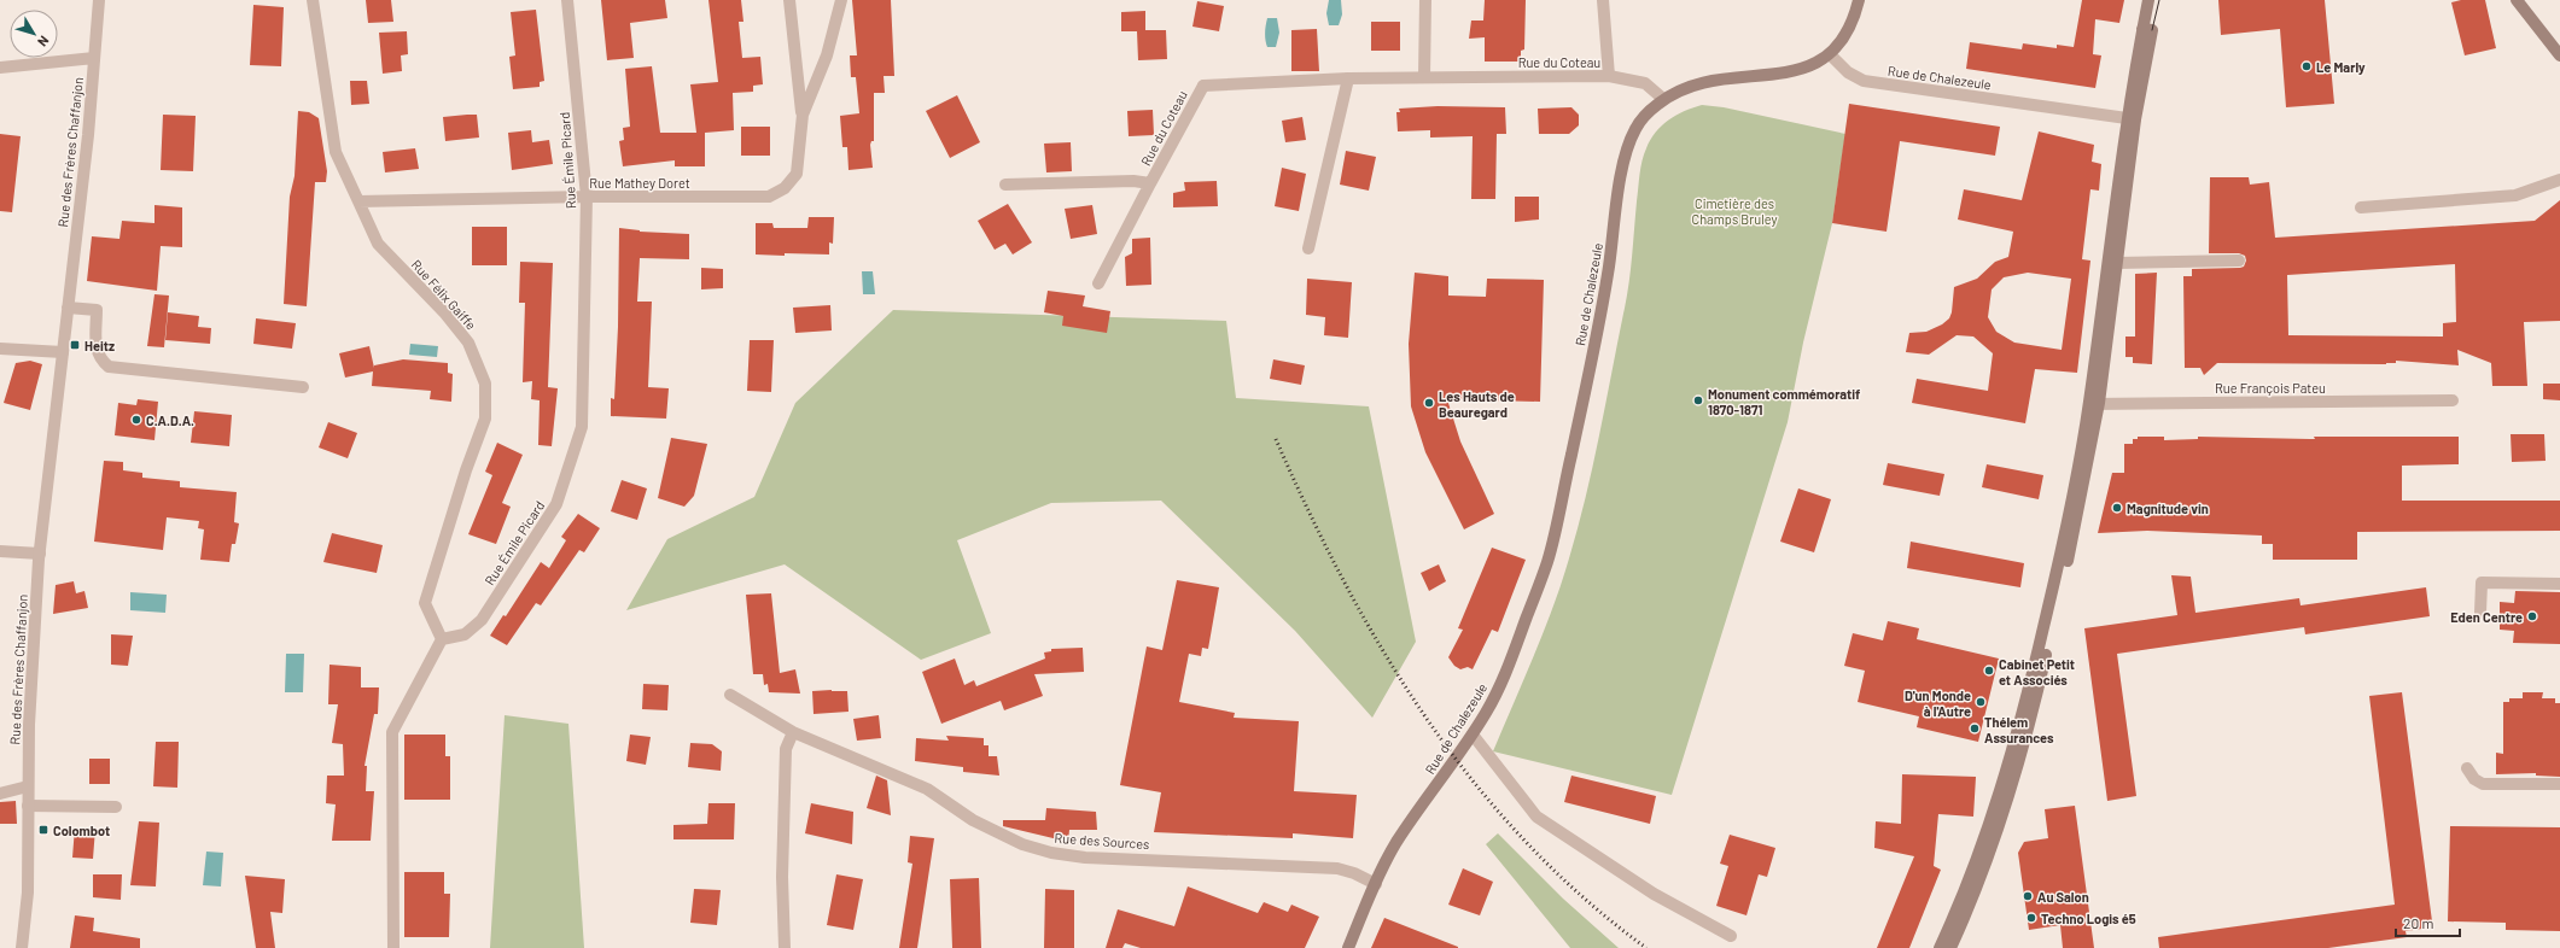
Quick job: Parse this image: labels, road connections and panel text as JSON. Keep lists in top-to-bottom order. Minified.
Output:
{"streets":{"street":["Rue du Coteau","Rue de Chalezeule","Rue des Frères Chaffanjon","Rue Émile Picard","Rue Mathey Doret","Rue Félix Gaiffe","Rue François Pateu","Rue des Sources"]},"crossings":[["Rue du Coteau","Rue de Chalezeule"],["Rue de Chalezeule","Rue des Sources"],["Rue Émile Picard","Rue Mathey Doret"],["Rue Émile Picard","Rue Félix Gaiffe"],["Rue Mathey Doret","Rue Félix Gaiffe"]],"parks":["Cimetière des Champs Bruley"],"places":{"other":["Le Marly","Monument commémoratif 1870-1871","Les Hauts de Beauregard","C.A.D.A.","Magnitude vin","Eden Centre","Cabinet Petit et Associés","D'un Monde à l'Autre","Thélem Assurances","Au Salon","Techno Logis é5"],"transit":["Heitz","Colombot"]},"scale_bar":"20 m","north":"bottom right"}
